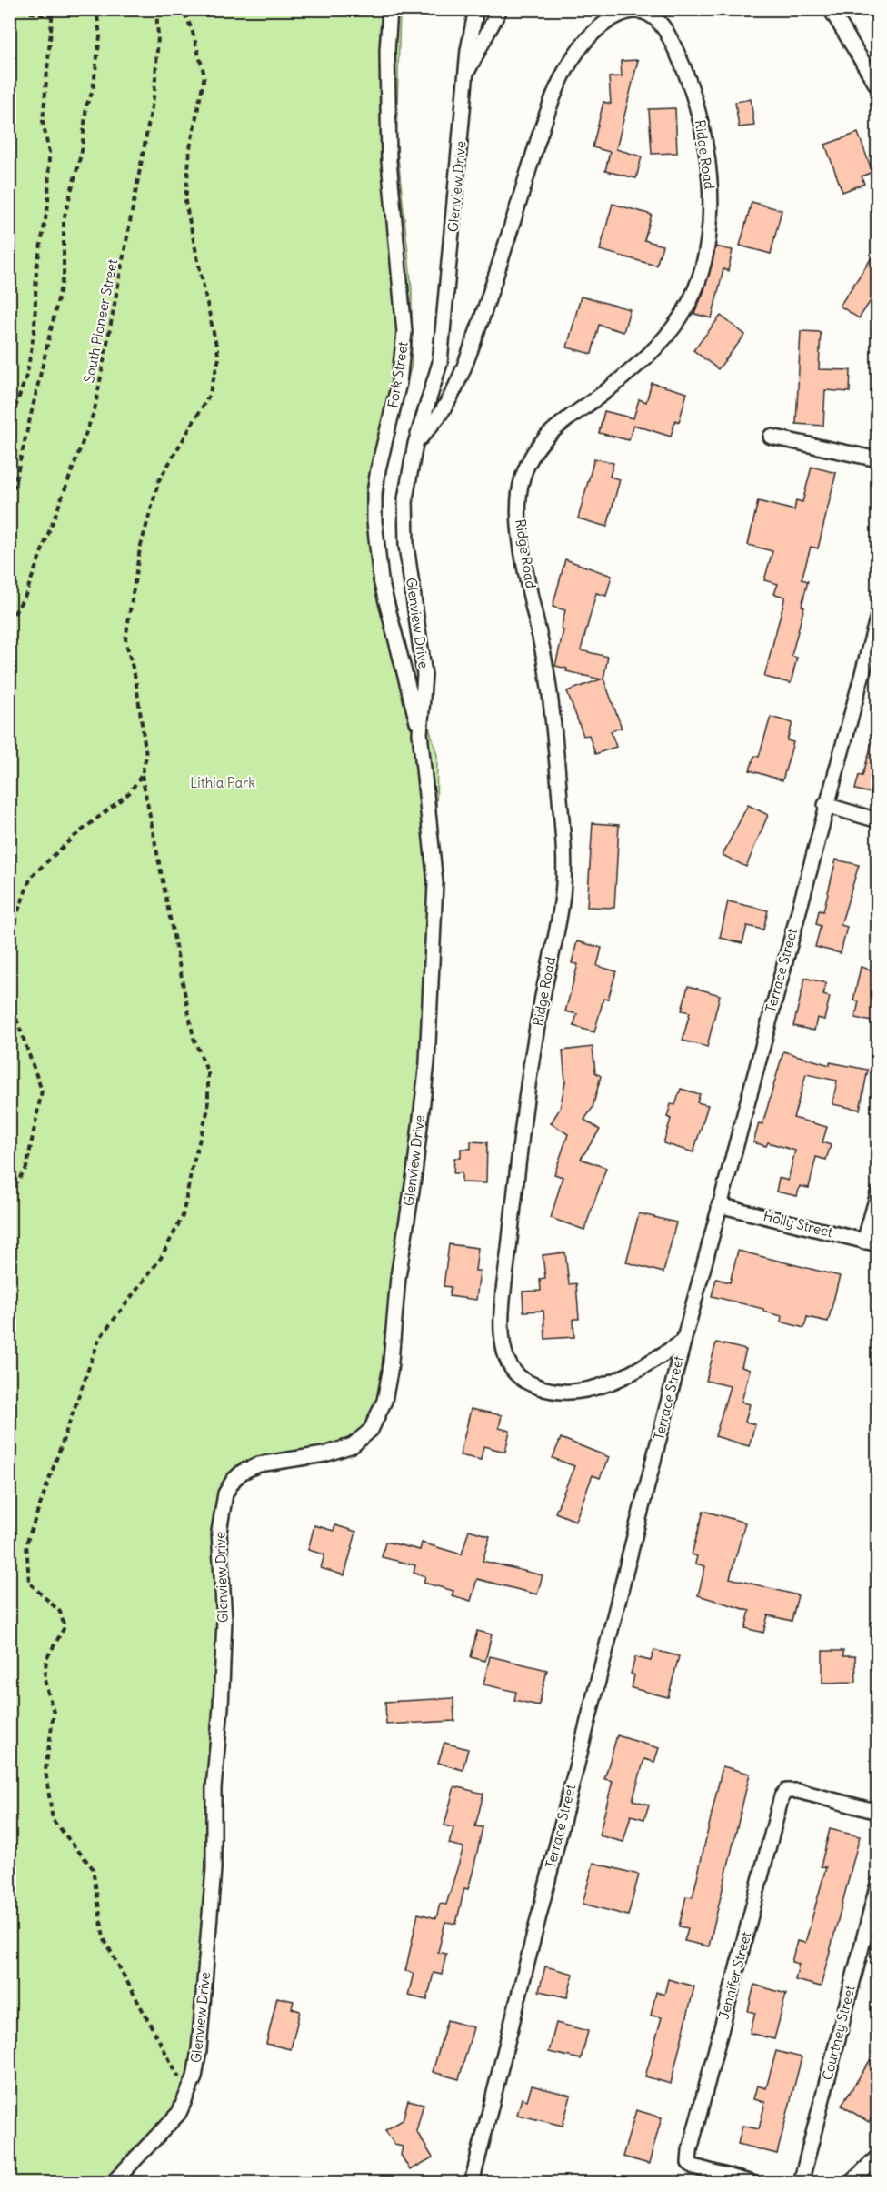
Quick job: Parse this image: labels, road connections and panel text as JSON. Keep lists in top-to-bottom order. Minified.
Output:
{"streets":{"street":["Ridge Road","Glenview Drive","Fork Street","Terrace Street","Holly Street","Jennifer Street","Courtney Street"],"path":["South Pioneer Street"]},"crossings":[["Ridge Road","Glenview Drive"],["Ridge Road","Terrace Street"],["Glenview Drive","Fork Street"],["Terrace Street","Holly Street"]],"parks":["Lithia Park"]}
